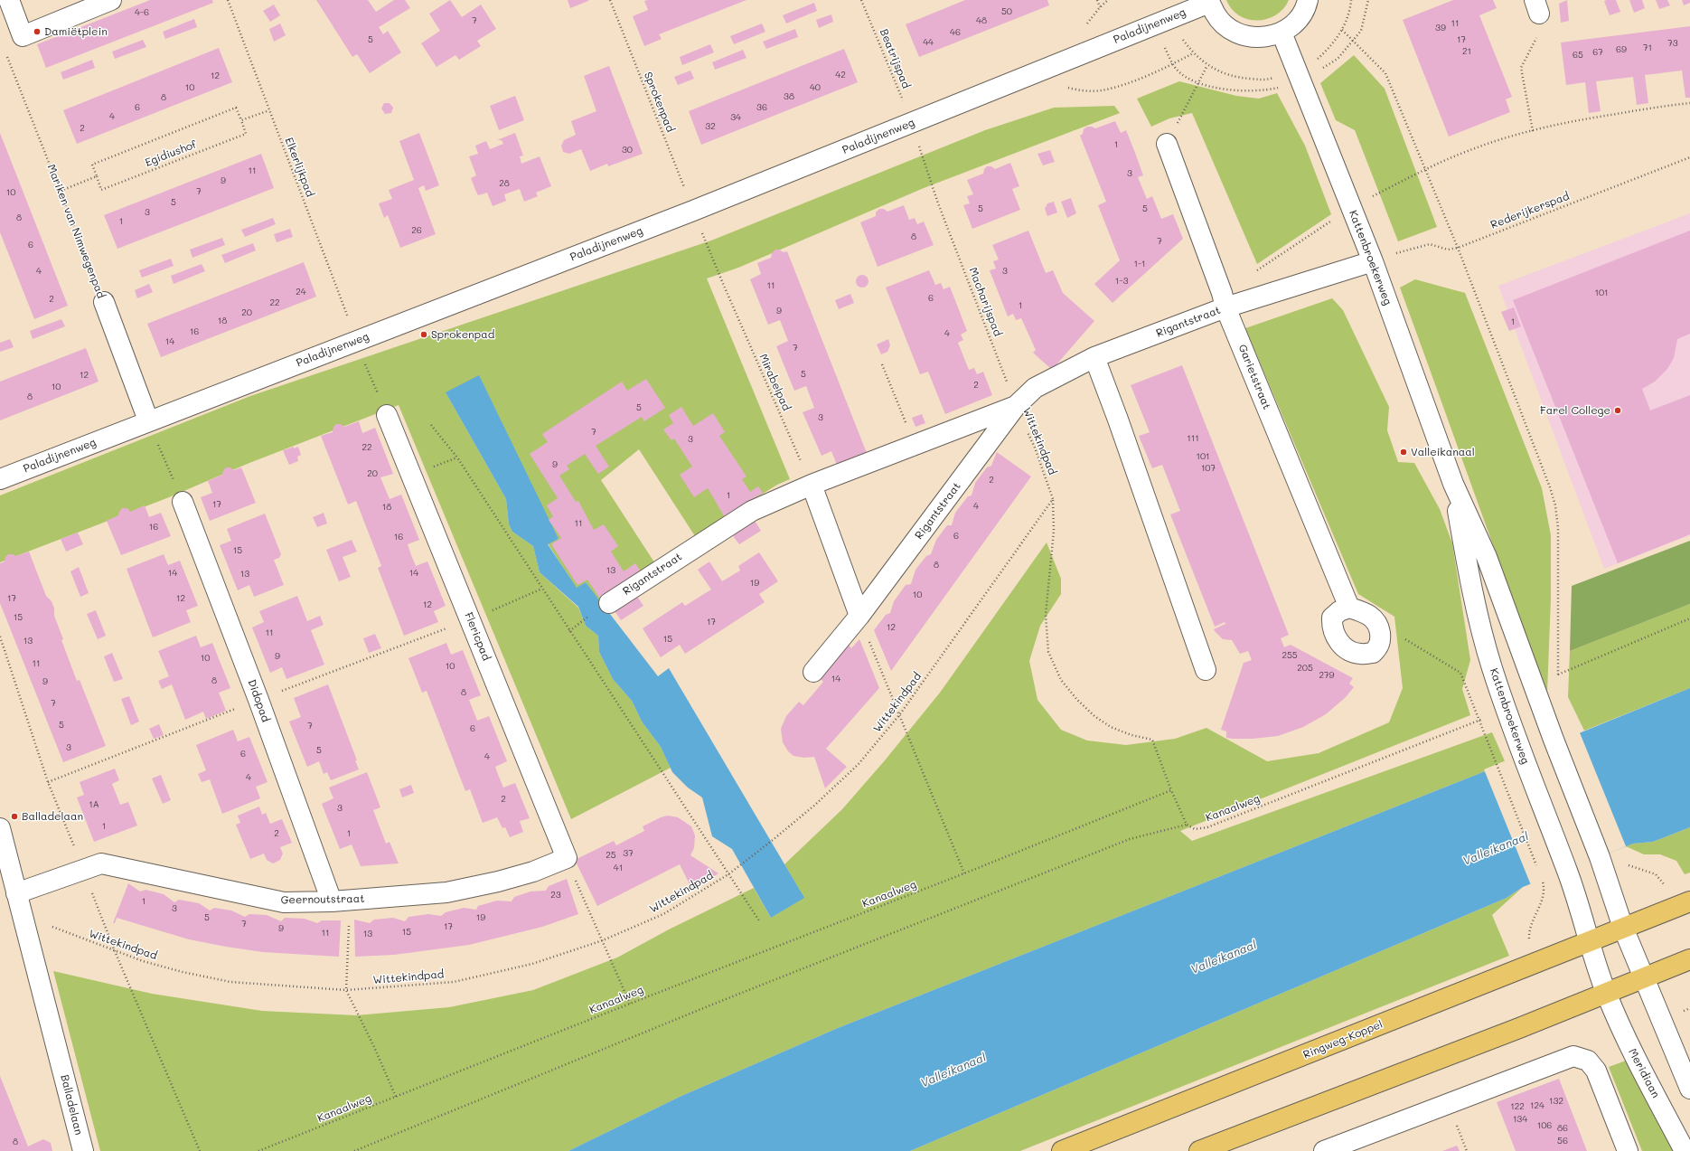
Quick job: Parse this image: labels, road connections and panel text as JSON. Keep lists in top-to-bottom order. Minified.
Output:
{"streets":{"main road":["Ringweg-Koppel"],"street":["Paladijnenweg","Mariken van Nimwegenpad","Kattenbroekerweg","Rigantstraat","Garietstraat","Flericpad","Didopad","Geernoutstraat","Meridiaan","Balladelaan"],"path":["Beatrijspad","Sprokenpad","Egidiushof","Elkerlijkpad","Rederijkerspad","Macharijspad","Mirabelpad","Wittekindpad","Kanaalweg"]},"crossings":[["Paladijnenweg","Beatrijspad"],["Paladijnenweg","Sprokenpad"],["Paladijnenweg","Elkerlijkpad"],["Paladijnenweg","Mariken van Nimwegenpad"],["Beatrijspad","Macharijspad"],["Sprokenpad","Mirabelpad"],["Elkerlijkpad","Flericpad"],["Rederijkerspad","Kattenbroekerweg"],["Rederijkerspad","Rigantstraat"],["Kattenbroekerweg","Rigantstraat"],["Kattenbroekerweg","Kanaalweg"],["Kattenbroekerweg","Ringweg-Koppel"],["Kattenbroekerweg","Meridiaan"],["Macharijspad","Rigantstraat"],["Macharijspad","Wittekindpad"],["Rigantstraat","Garietstraat"],["Rigantstraat","Mirabelpad"],["Rigantstraat","Wittekindpad"],["Wittekindpad","Balladelaan"],["Flericpad","Geernoutstraat"],["Didopad","Geernoutstraat"],["Geernoutstraat","Balladelaan"],["Ringweg-Koppel","Meridiaan"]],"water":["Valleikanaal"],"places":["Damiëtplein","Sprokenpad","Farel College","Valleikanaal","Balladelaan"],"house_numbers":["50","4-6","7","48","11","39","46","5","17","44","73","71","69","21","67","65","42","12","10","40","38","8","6","36","4","34","32","2","1","30","11","3","9","28","7","10","5","5","5","3","8","1","26","8","7","6","1-1","4","3","1-3","11","24","101","6","2","22","1","9","20","18","1","16","4","14","7","5","12","2","10","8","5","3","7","111","3","22","101","9","107","20","2","1","17","4","18","11","16","6","16","15","8","13","14","14","13","19","10","17","12","12","15","17","12","11","15","13","255","9","10","11","10","205","279","14","8","9","8","7","5","7","6","3","5","6","4","4","2","1A","3","1","2","1","37","25","41","23","1","3","5","19","7","17","9","15","11","13","132","124","122","134","106","86","56","8"]}
